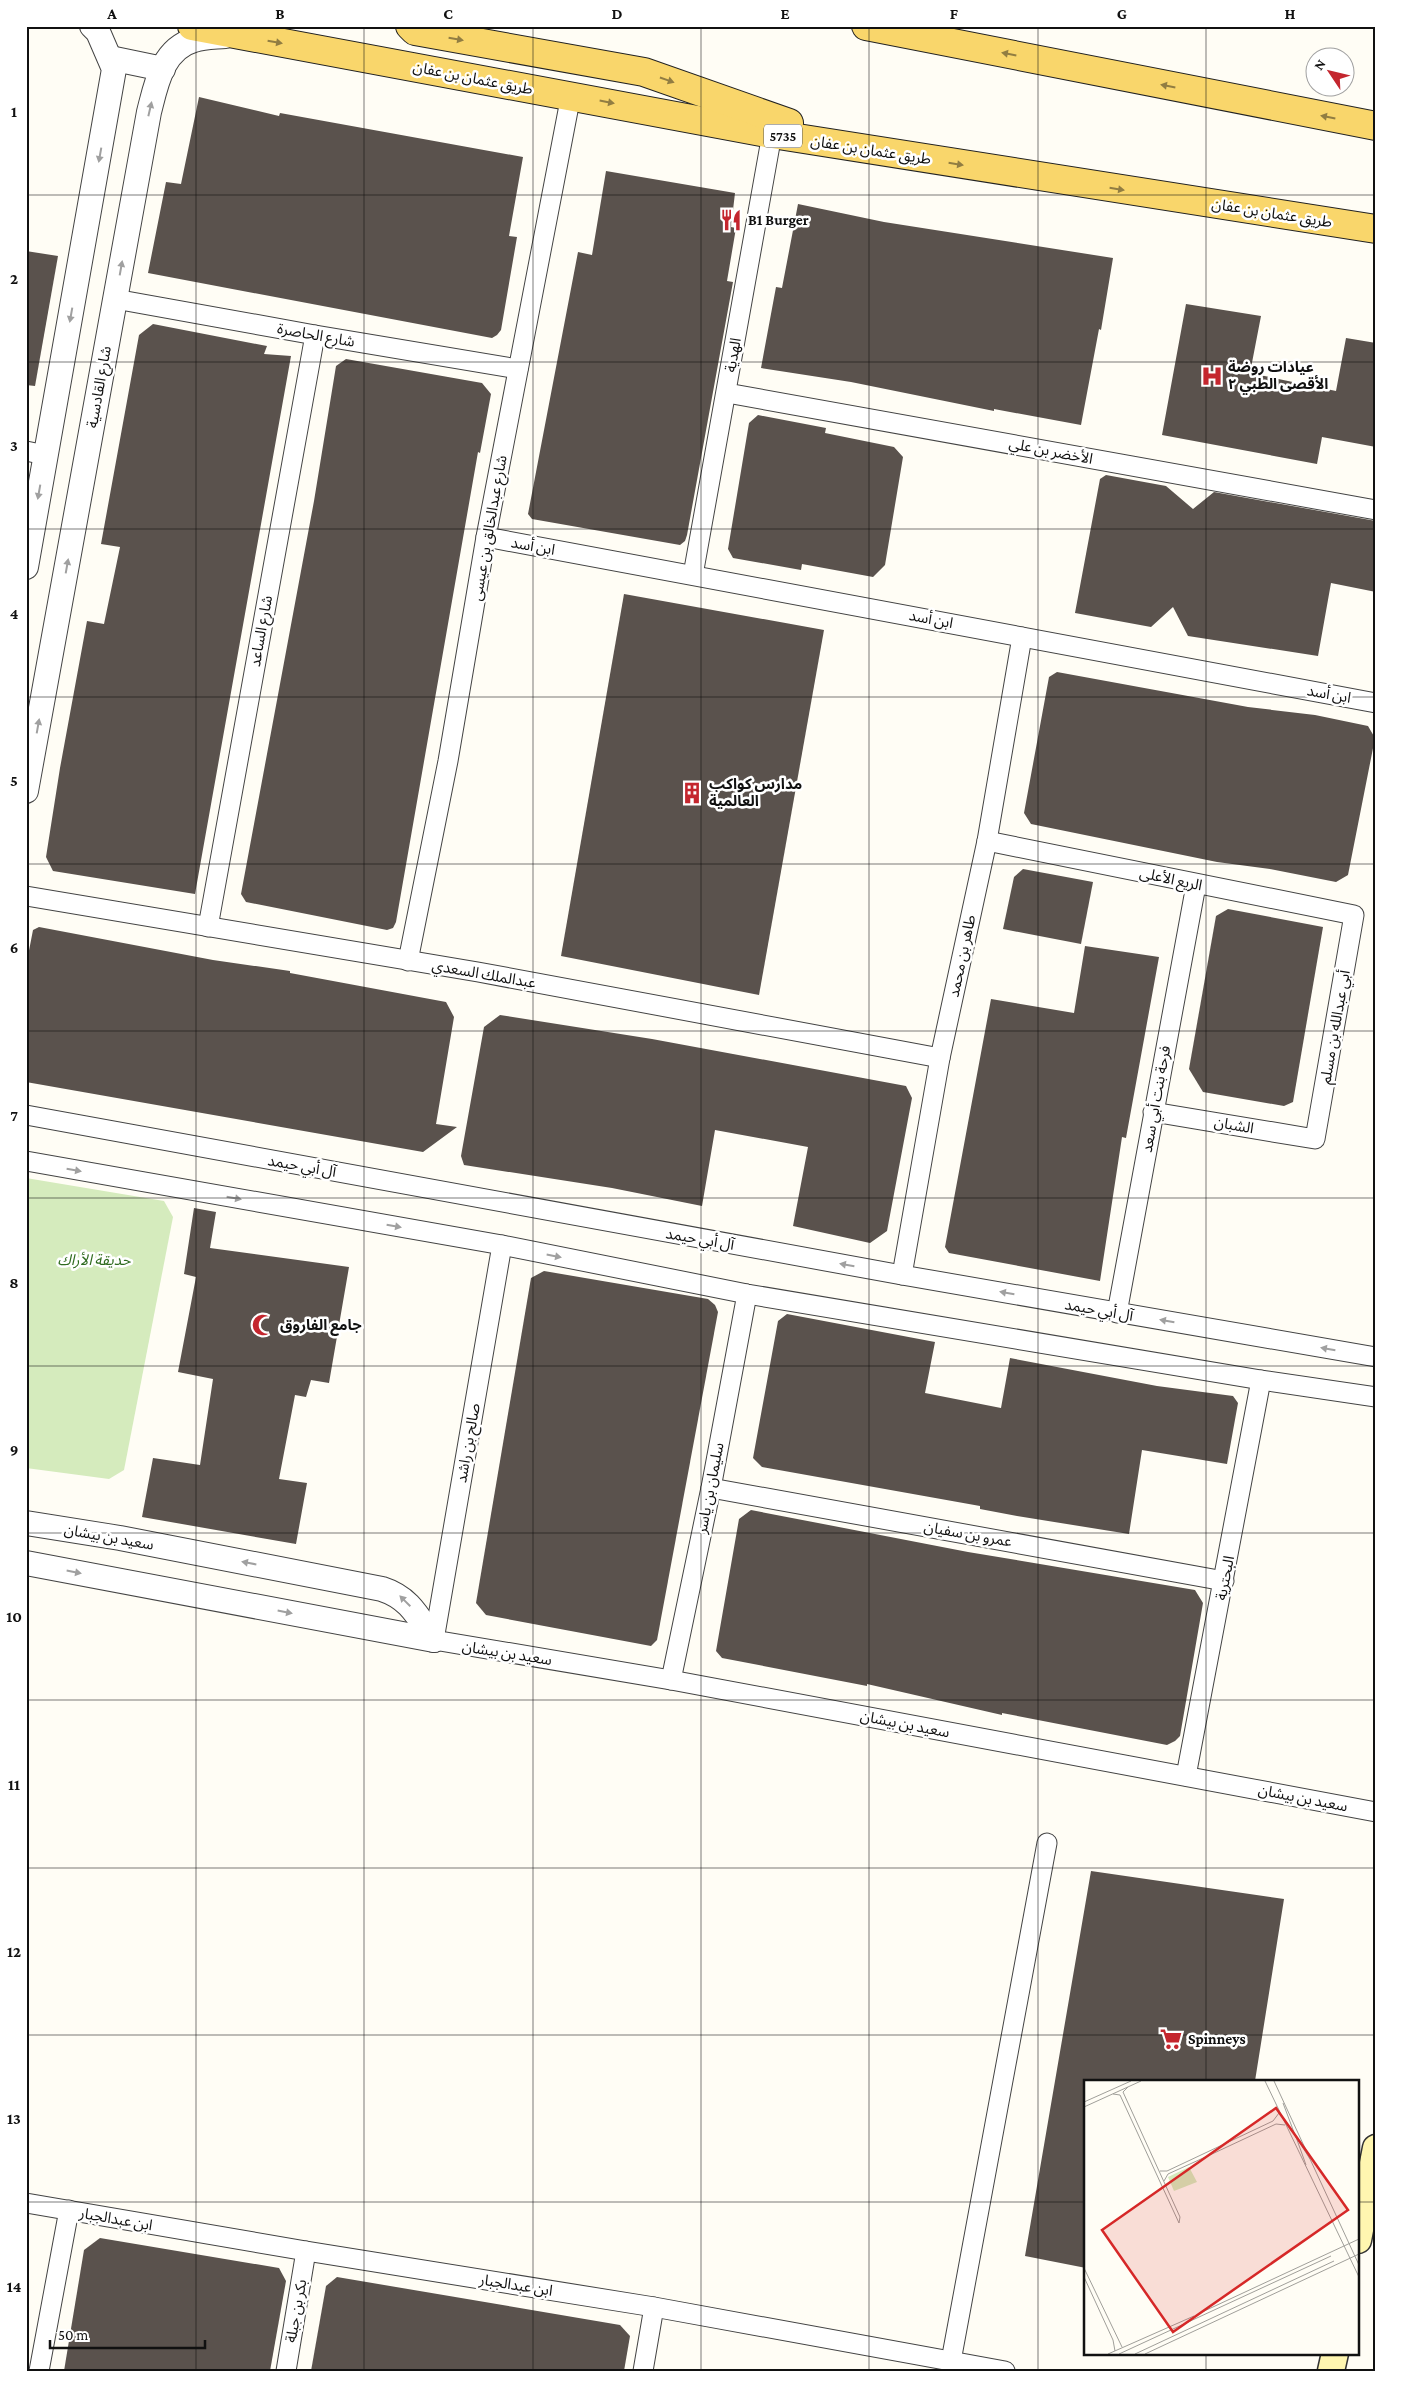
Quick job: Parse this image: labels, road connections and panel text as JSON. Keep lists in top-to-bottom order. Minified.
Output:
{"streets":{"main road":["طريق عثمان بن عفان","5735"],"street":["شارع الحاصرة","الهدية","شارع القادسية","الأخضر بن علي","شارع عبدالخالق بن عيسى","ابن أسد","شارع الساعد","الريع الأعلى","طاهر بن محمد","عبدالملك السعدي","أبي عبدالله بن مسلم","فرحة بنت أبي سعد","الشبان","آل أبي حيمد","صالح بن راشد","سليمان بن ياسر","عمرو بن سفيان","سعيد بن بيشان","البحترية","ابن عبدالجبار","بكر بن جبلة"]},"crossings":[["طريق عثمان بن عفان","الهدية"],["طريق عثمان بن عفان","شارع القادسية"],["طريق عثمان بن عفان","شارع عبدالخالق بن عيسى"],["شارع الحاصرة","شارع القادسية"],["شارع الحاصرة","شارع عبدالخالق بن عيسى"],["شارع الحاصرة","شارع الساعد"],["الهدية","الأخضر بن علي"],["الهدية","ابن أسد"],["شارع عبدالخالق بن عيسى","ابن أسد"],["شارع عبدالخالق بن عيسى","عبدالملك السعدي"],["ابن أسد","طاهر بن محمد"],["شارع الساعد","عبدالملك السعدي"],["الريع الأعلى","طاهر بن محمد"],["الريع الأعلى","أبي عبدالله بن مسلم"],["الريع الأعلى","فرحة بنت أبي سعد"],["طاهر بن محمد","عبدالملك السعدي"],["طاهر بن محمد","آل أبي حيمد"],["أبي عبدالله بن مسلم","الشبان"],["فرحة بنت أبي سعد","الشبان"],["فرحة بنت أبي سعد","آل أبي حيمد"],["صالح بن راشد","سعيد بن بيشان"],["سليمان بن ياسر","عمرو بن سفيان"],["سليمان بن ياسر","سعيد بن بيشان"],["عمرو بن سفيان","البحترية"],["سعيد بن بيشان","البحترية"],["ابن عبدالجبار","بكر بن جبلة"]],"parks":["حديقة الأراك"],"places":{"restaurant":["B1 Burger"],"hospital":["عيادات روضة الأقصى الطبي ٢"],"building":["مدارس كواكب العالمية"],"mosque":["جامع الفاروق"],"supermarket":["Spinneys"]},"scale_bar":"50 m","north":"top left","grid":{"columns":["A","B","C","D","E","F","G","H"],"rows":["1","2","3","4","5","6","7","8","9","10","11","12","13","14"]}}
